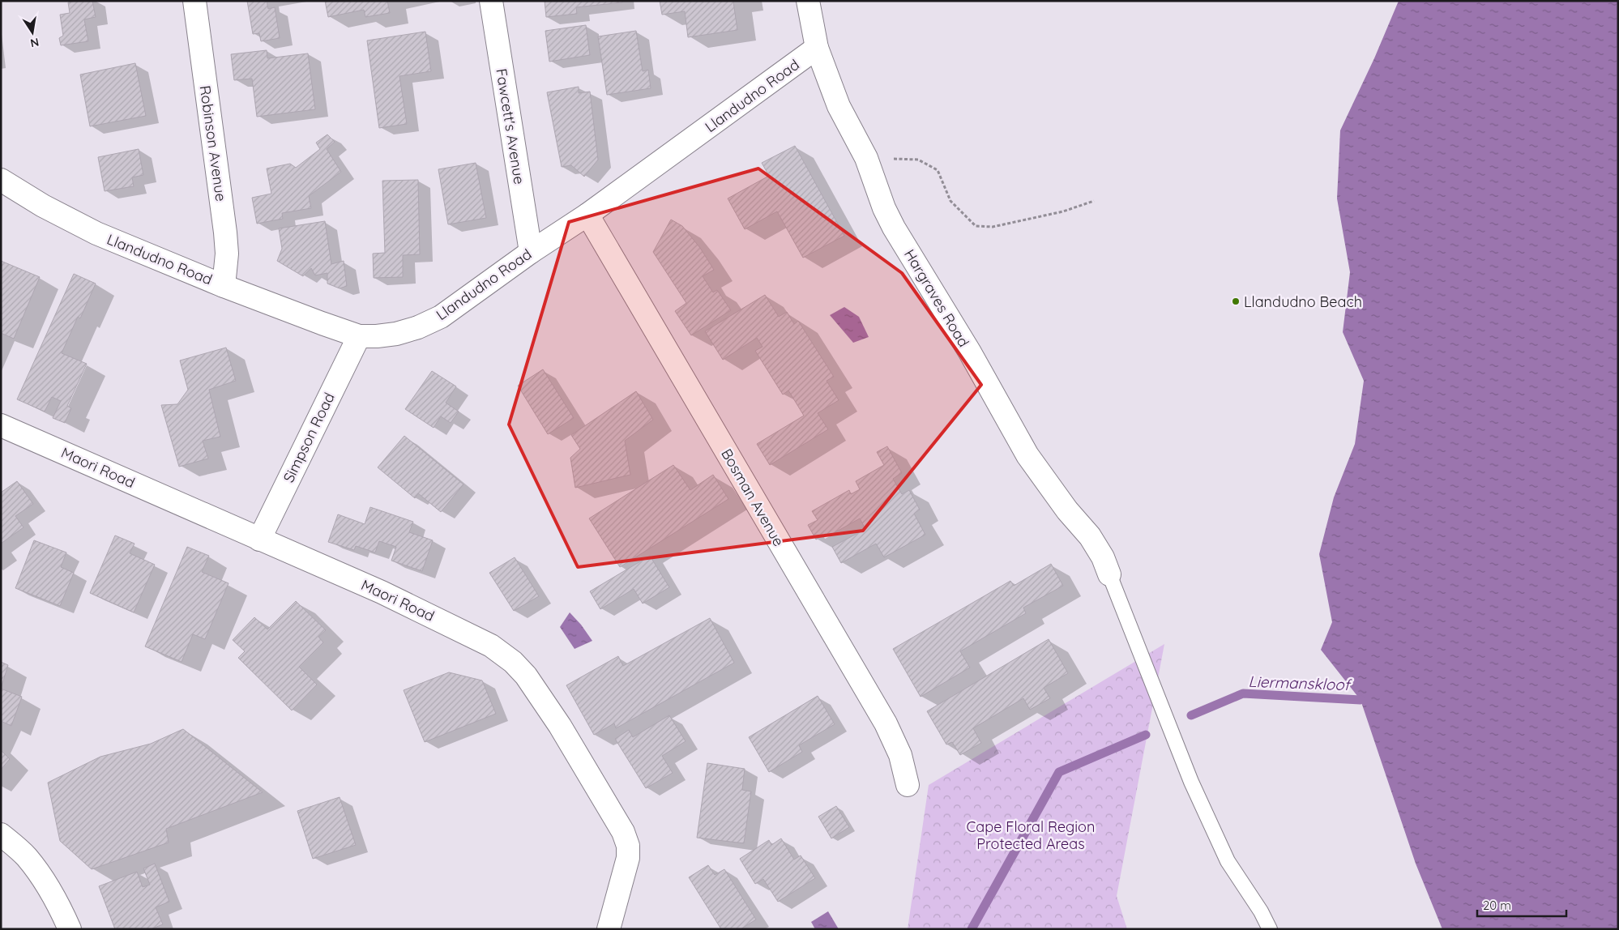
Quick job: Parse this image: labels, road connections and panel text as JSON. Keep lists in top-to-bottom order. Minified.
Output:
{"streets":{"street":["Llandudno Road","Fawcett's Avenue","Robinson Avenue","Hargraves Road","Simpson Road","Maori Road","Bosman Avenue"]},"crossings":[["Llandudno Road","Fawcett's Avenue"],["Llandudno Road","Robinson Avenue"],["Llandudno Road","Hargraves Road"],["Llandudno Road","Simpson Road"],["Llandudno Road","Bosman Avenue"],["Simpson Road","Maori Road"]],"water":["Liermanskloof"],"parks":["Cape Floral Region Protected Areas"],"places":["Llandudno Beach"],"scale_bar":"20 m","north":"bottom"}
